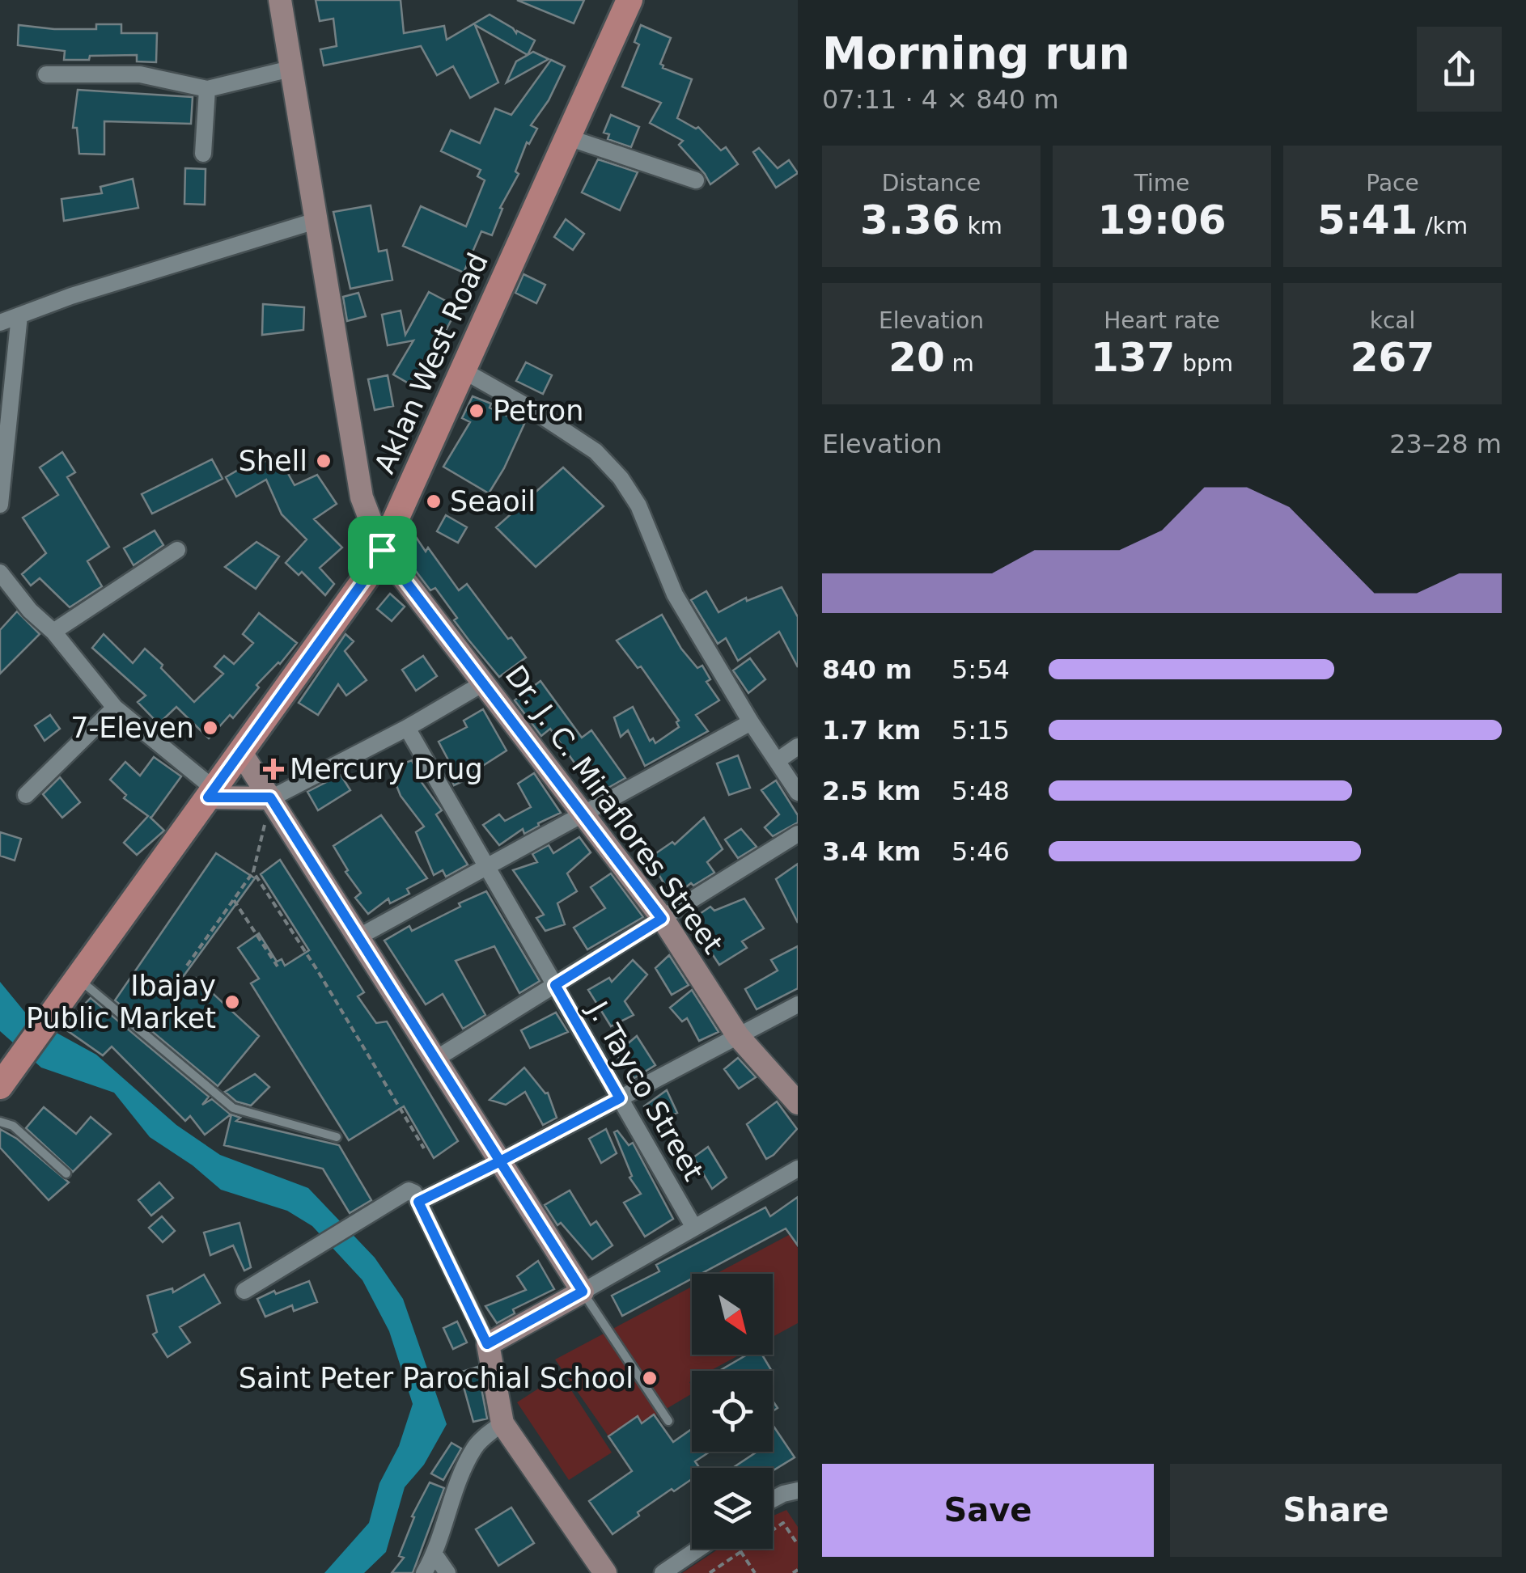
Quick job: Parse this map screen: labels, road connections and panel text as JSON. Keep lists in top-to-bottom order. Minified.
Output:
{"streets":{"main road":["Aklan West Road"],"street":["Dr. J. C. Miraflores Street","J. Tayco Street"]},"crossings":[["Aklan West Road","Dr. J. C. Miraflores Street"]],"places":{"other":["Petron","Shell","Seaoil","7-Eleven","Ibajay Public Market","Saint Peter Parochial School"],"health":["Mercury Drug"]},"north":"bottom right","page":{"heading":["Morning run","07:11 · 4 × 840 m"],"stats":[["Distance","3.36 km"],["Time","19:06"],["Pace","5:41 /km"],["Elevation","20 m"],["Heart rate","137 bpm"],["kcal","267"]],"chart":["Elevation","23–28 m"],"list":[{"name":"840 m","note":"5:54"},{"name":"1.7 km","note":"5:15"},{"name":"2.5 km","note":"5:48"},{"name":"3.4 km","note":"5:46"}],"buttons":["Save","Share"]}}
